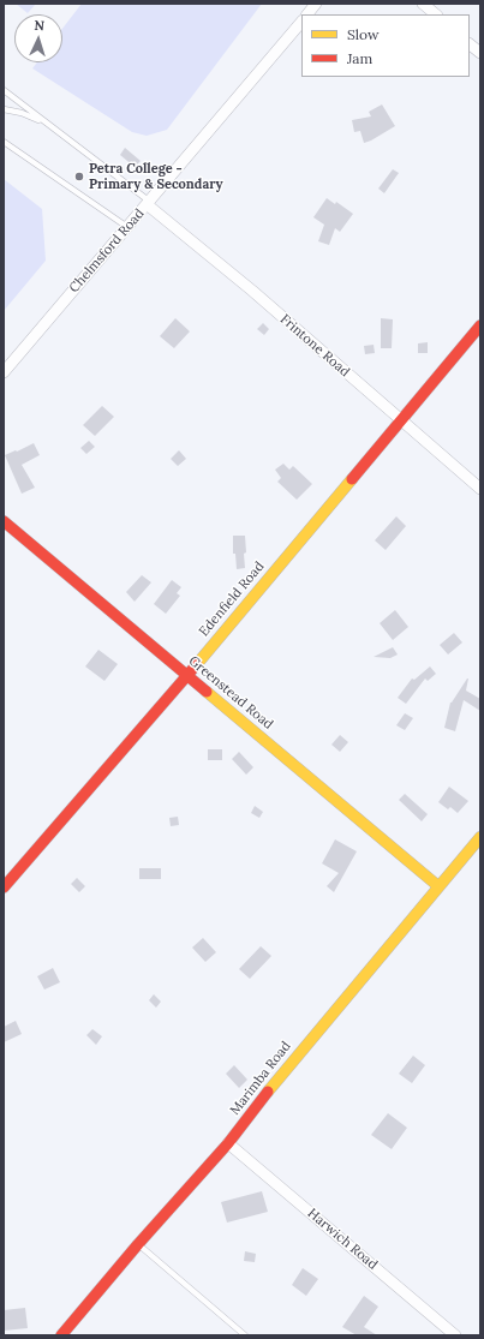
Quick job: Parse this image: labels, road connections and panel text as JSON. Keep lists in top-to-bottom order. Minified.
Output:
{"streets":{"street":["Chelmsford Road","Frintone Road","Edenfield Road","Greenstead Road","Marimba Road","Harwich Road"]},"crossings":[["Chelmsford Road","Frintone Road"],["Frintone Road","Edenfield Road"],["Edenfield Road","Greenstead Road"],["Greenstead Road","Marimba Road"],["Marimba Road","Harwich Road"]],"places":["Petra College - Primary & Secondary"],"legend":["Slow","Jam"],"north":"top"}
